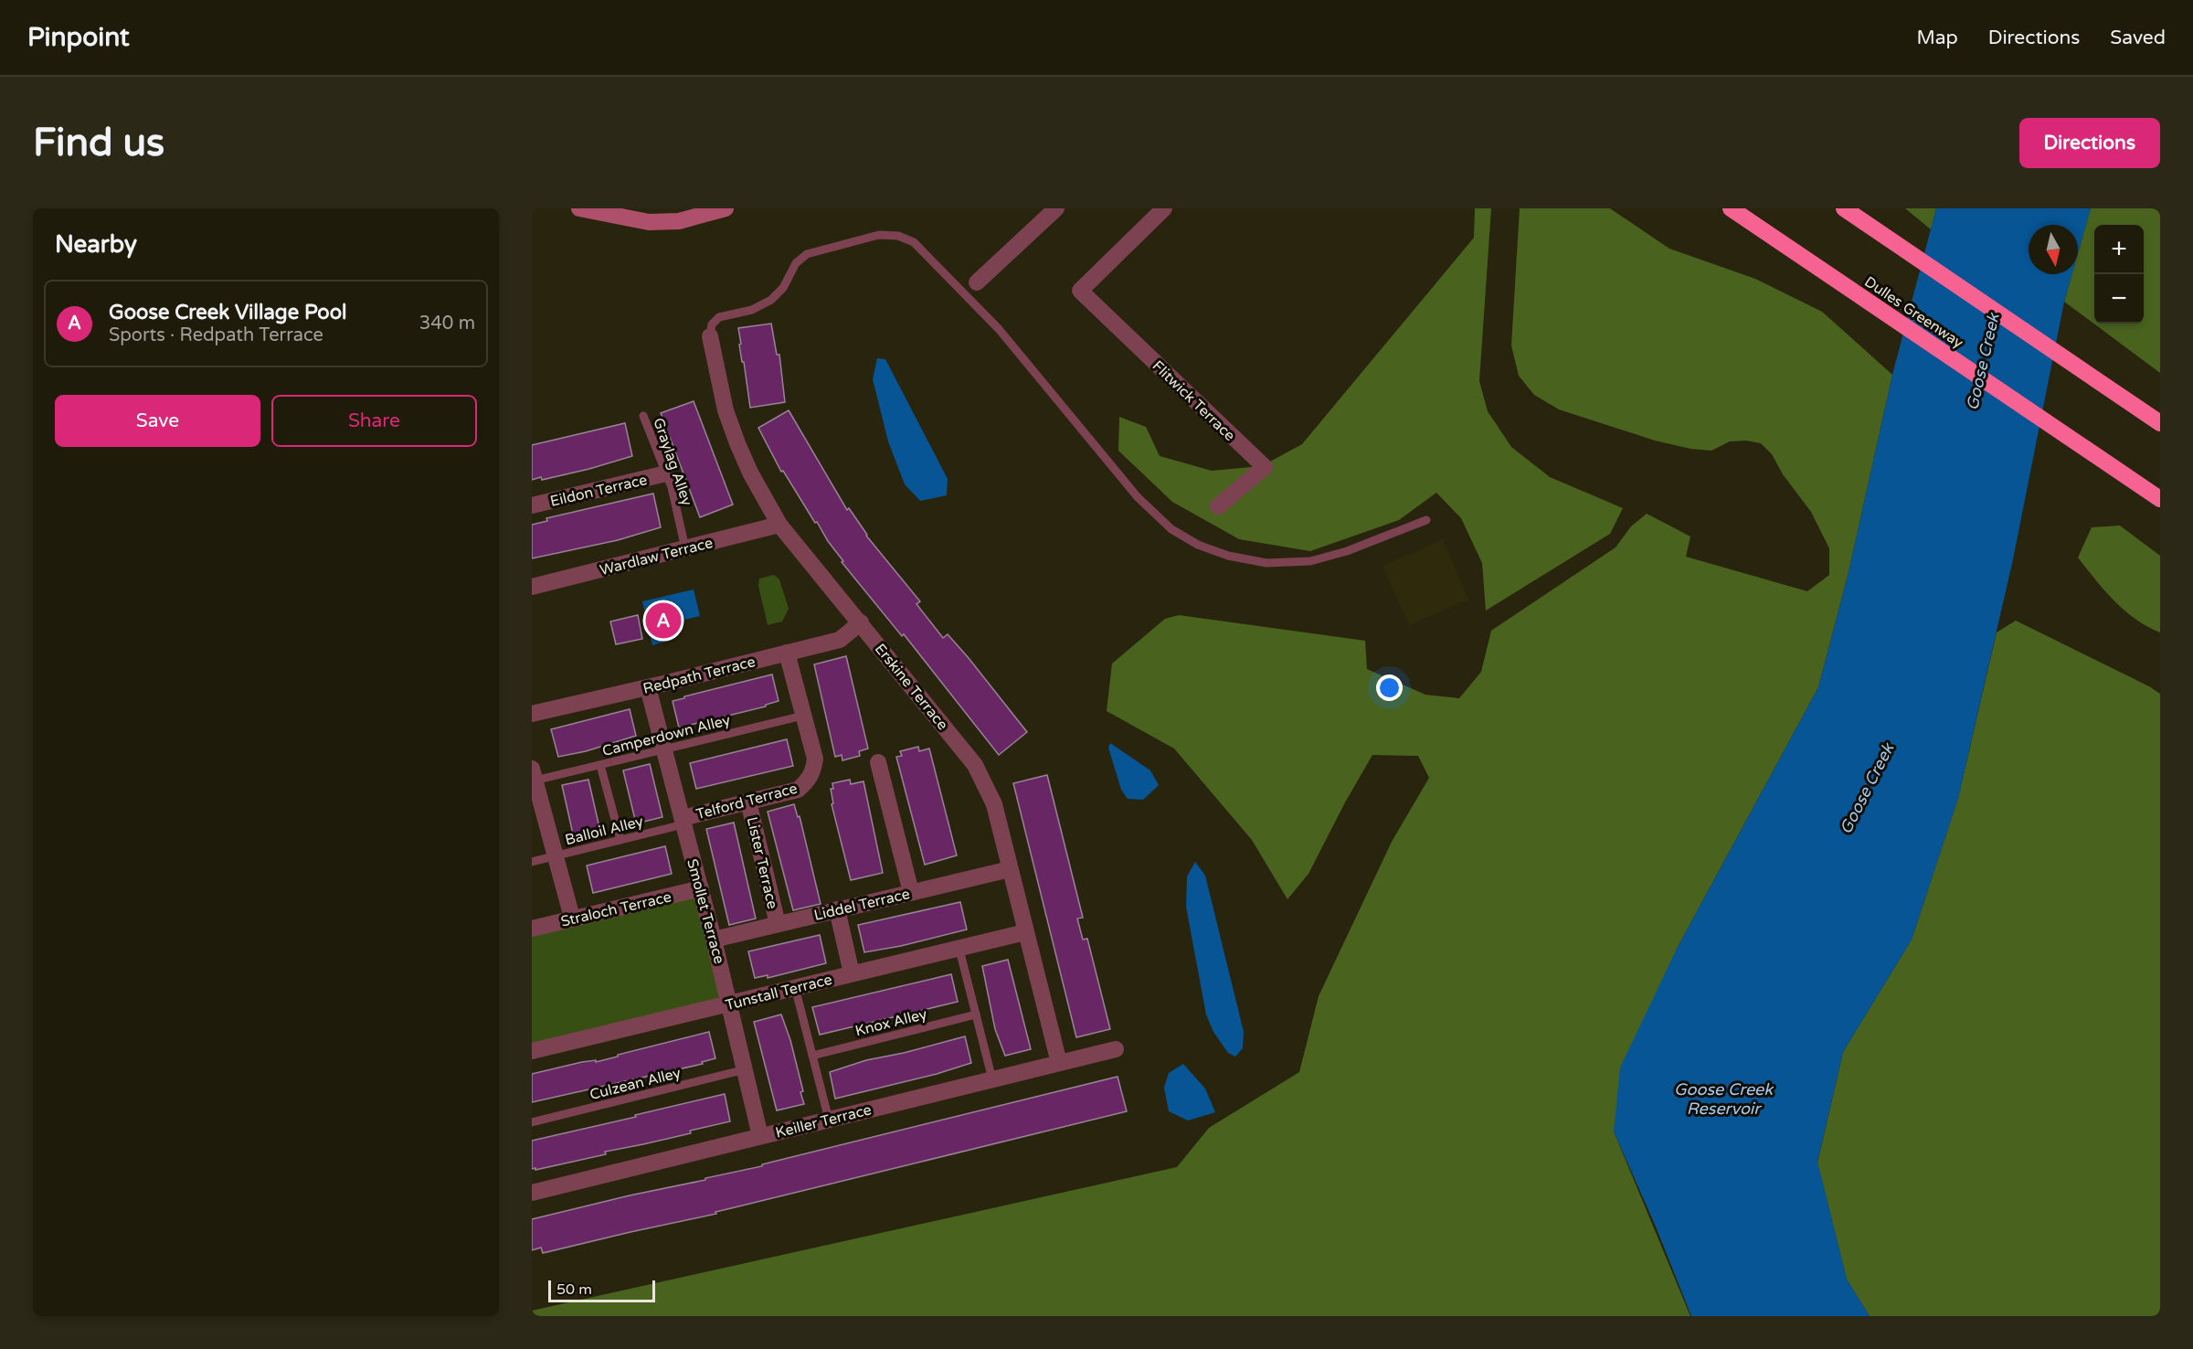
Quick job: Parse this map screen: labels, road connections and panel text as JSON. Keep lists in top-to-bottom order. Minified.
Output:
{"streets":{"highway":["Dulles Greenway"],"street":["Flitwick Terrace","Eildon Terrace","Wardlaw Terrace","Redpath Terrace","Erskine Terrace","Telford Terrace","Lister Terrace","Liddel Terrace","Straloch Terrace","Smollet Terrace","Tunstall Terrace","Keiller Terrace"],"lane":["Graylag Alley","Camperdown Alley","Balloil Alley","Knox Alley","Culzean Alley"]},"crossings":[["Graylag Alley","Eildon Terrace"],["Graylag Alley","Wardlaw Terrace"],["Wardlaw Terrace","Erskine Terrace"],["Redpath Terrace","Erskine Terrace"],["Redpath Terrace","Telford Terrace"],["Redpath Terrace","Smollet Terrace"],["Erskine Terrace","Liddel Terrace"],["Erskine Terrace","Tunstall Terrace"],["Erskine Terrace","Keiller Terrace"],["Camperdown Alley","Telford Terrace"],["Camperdown Alley","Smollet Terrace"],["Telford Terrace","Balloil Alley"],["Telford Terrace","Lister Terrace"],["Telford Terrace","Smollet Terrace"],["Balloil Alley","Smollet Terrace"],["Lister Terrace","Liddel Terrace"],["Liddel Terrace","Smollet Terrace"],["Straloch Terrace","Smollet Terrace"],["Smollet Terrace","Tunstall Terrace"],["Smollet Terrace","Culzean Alley"],["Smollet Terrace","Keiller Terrace"]],"water":["Goose Creek","Goose Creek Reservoir"],"scale_bar":"50 m","north":"bottom","page":{"header":"Pinpoint","nav":["Map","Directions","Saved"],"buttons":["Directions",["Save","Share"]],"title":"Find us","heading":"Nearby","map_buttons":["+","−"],"list":[{"mark":"A","name":"Goose Creek Village Pool","note":"Sports · Redpath Terrace","value":"340 m"}],"pins":"A","scale":"50 m"}}
